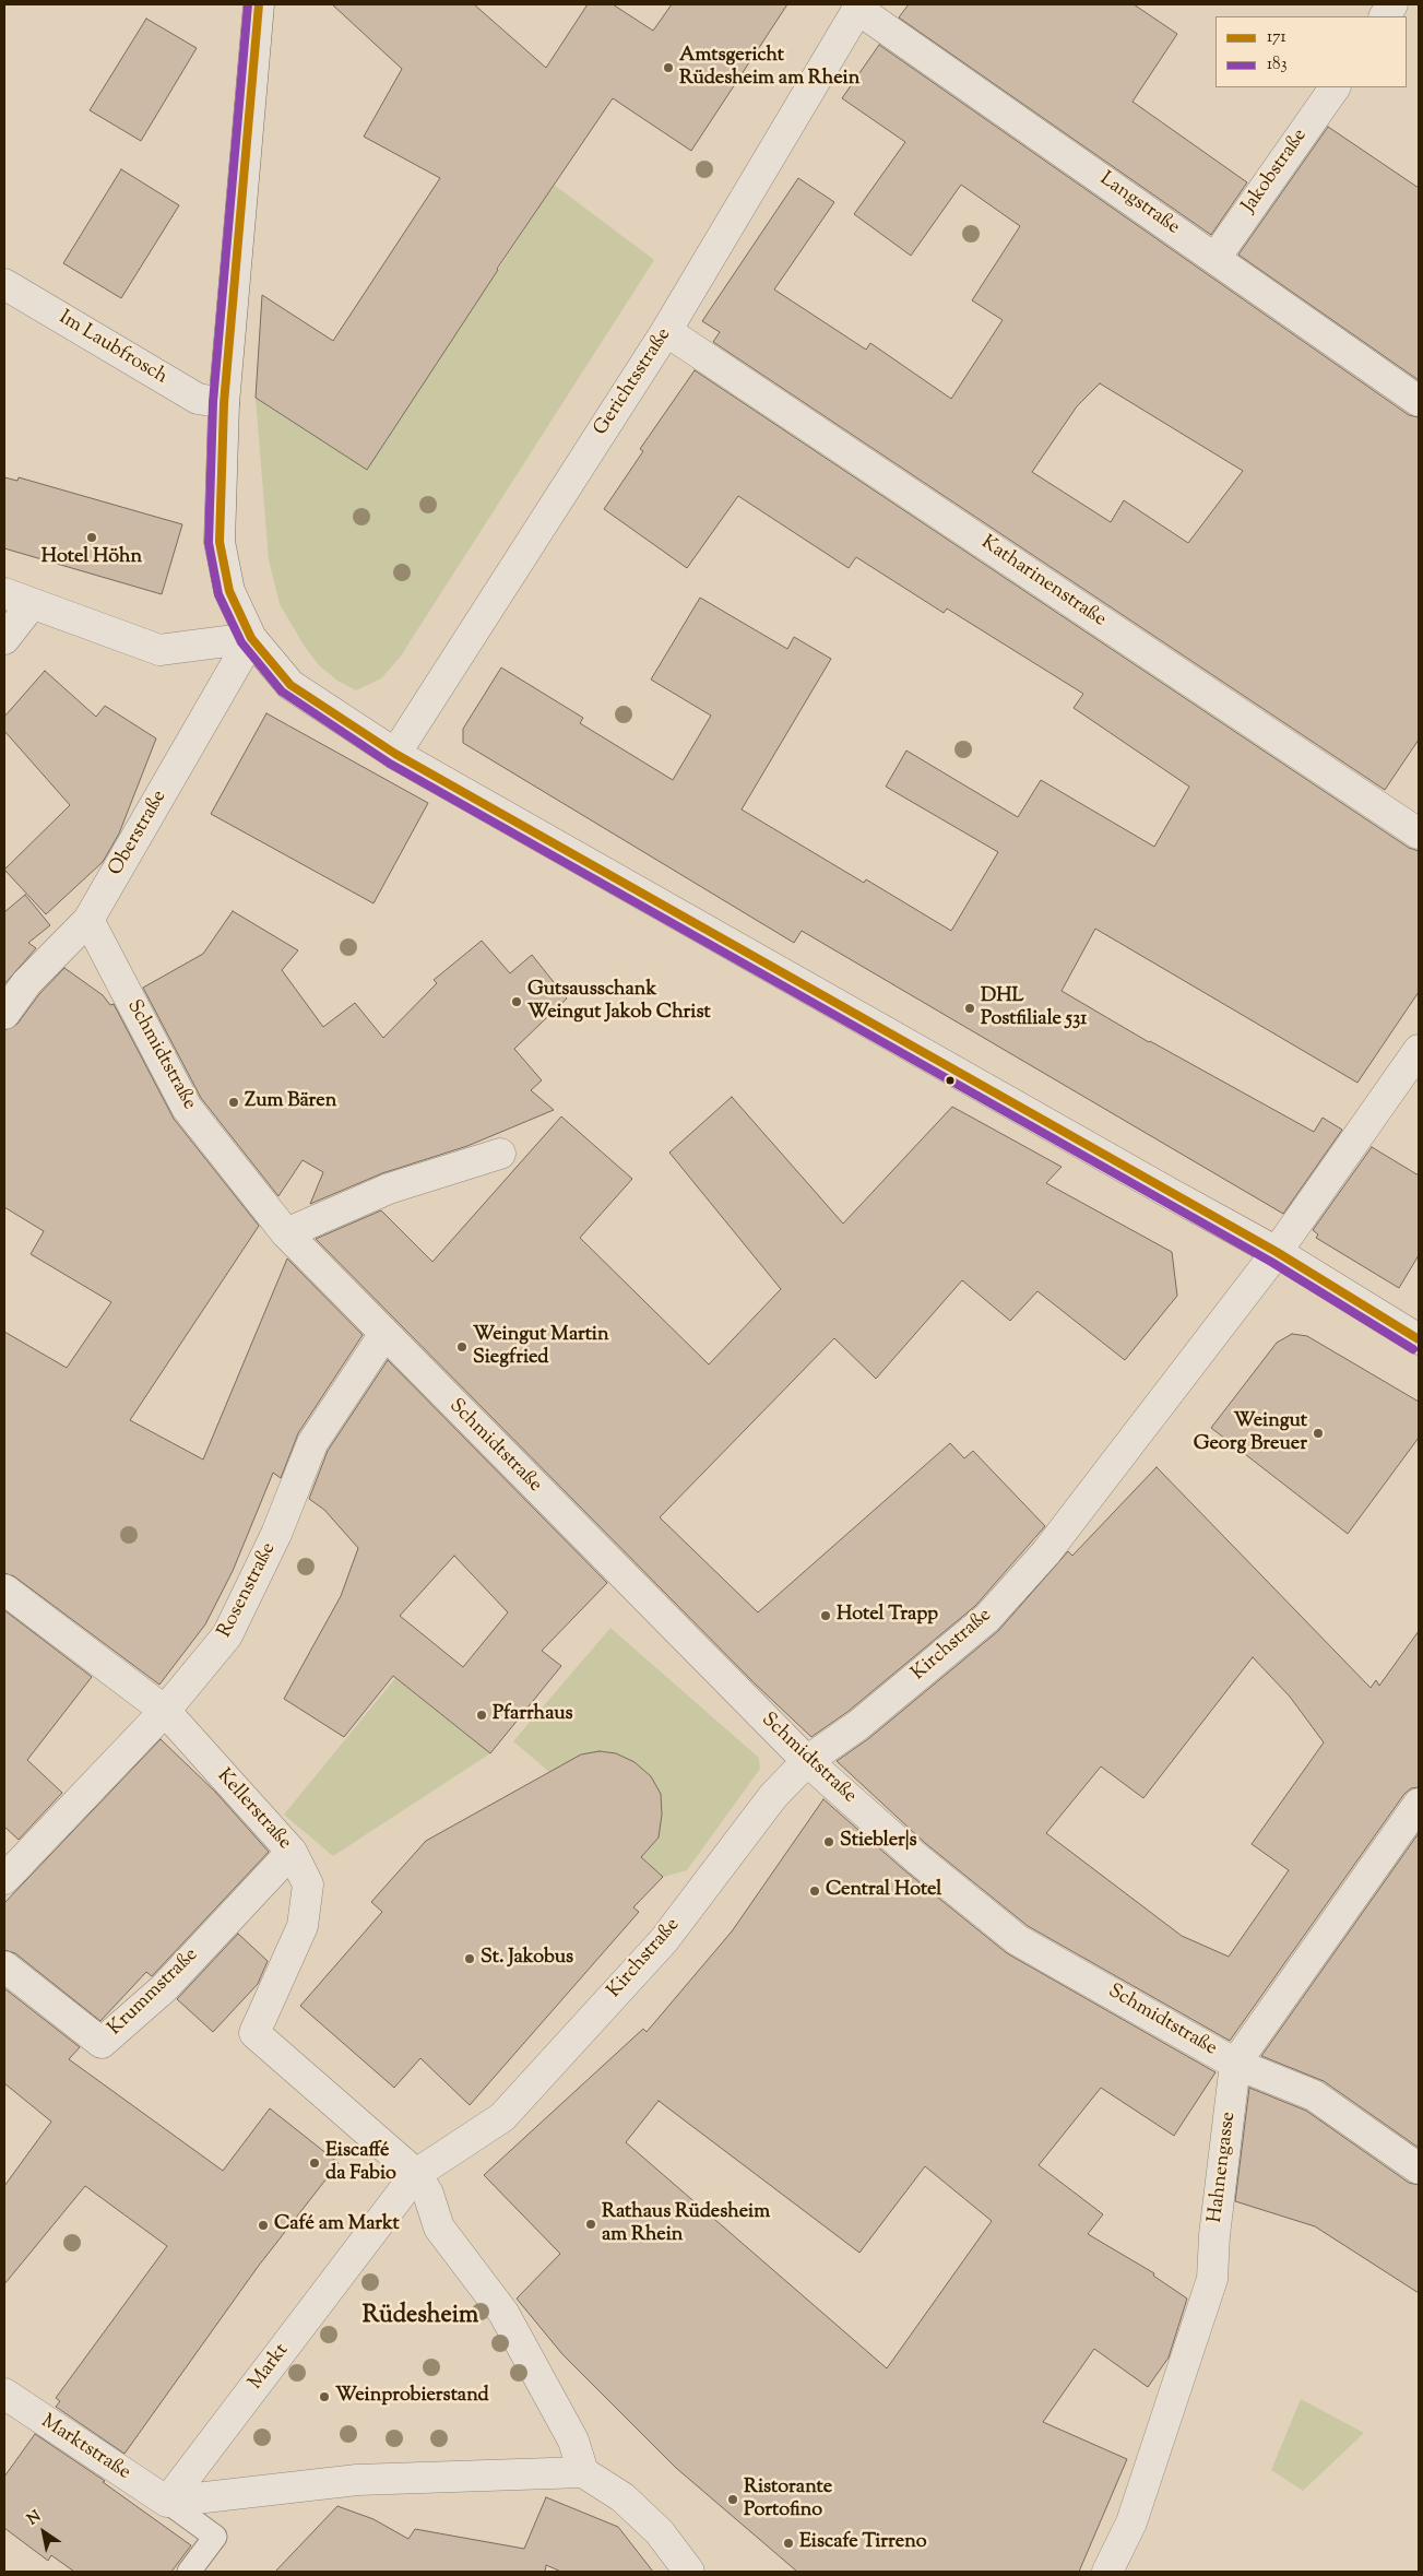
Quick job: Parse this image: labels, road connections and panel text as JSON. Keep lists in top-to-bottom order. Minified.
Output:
{"streets":{"street":["Jakobstraße","Langstraße","Im Laubfrosch","Gerichtsstraße","Katharinenstraße","Oberstraße","Schmidtstraße","Rosenstraße","Kirchstraße","Kellerstraße","Krummstraße","Hahnengasse","Markt","Marktstraße"]},"crossings":[["Jakobstraße","Langstraße"],["Langstraße","Gerichtsstraße"],["Gerichtsstraße","Katharinenstraße"],["Oberstraße","Schmidtstraße"],["Schmidtstraße","Rosenstraße"],["Schmidtstraße","Kirchstraße"],["Schmidtstraße","Hahnengasse"],["Rosenstraße","Kellerstraße"],["Kirchstraße","Kellerstraße"],["Kirchstraße","Markt"],["Kellerstraße","Krummstraße"],["Kellerstraße","Markt"],["Markt","Marktstraße"]],"districts":["Rüdesheim"],"places":["Amtsgericht Rüdesheim am Rhein","Hotel Höhn","Gutsausschank Weingut Jakob Christ","DHL Postfiliale 531","Zum Bären","Weingut Martin Siegfried","Weingut Georg Breuer","Hotel Trapp","Pfarrhaus","Stiebler|s","Central Hotel","St. Jakobus","Eiscaffé da Fabio","Rathaus Rüdesheim am Rhein","Café am Markt","Weinprobierstand","Ristorante Portofino","Eiscafe Tirreno"],"lines":["transit line 171","transit line 183"],"legend":["171","183"],"north":"top left"}
